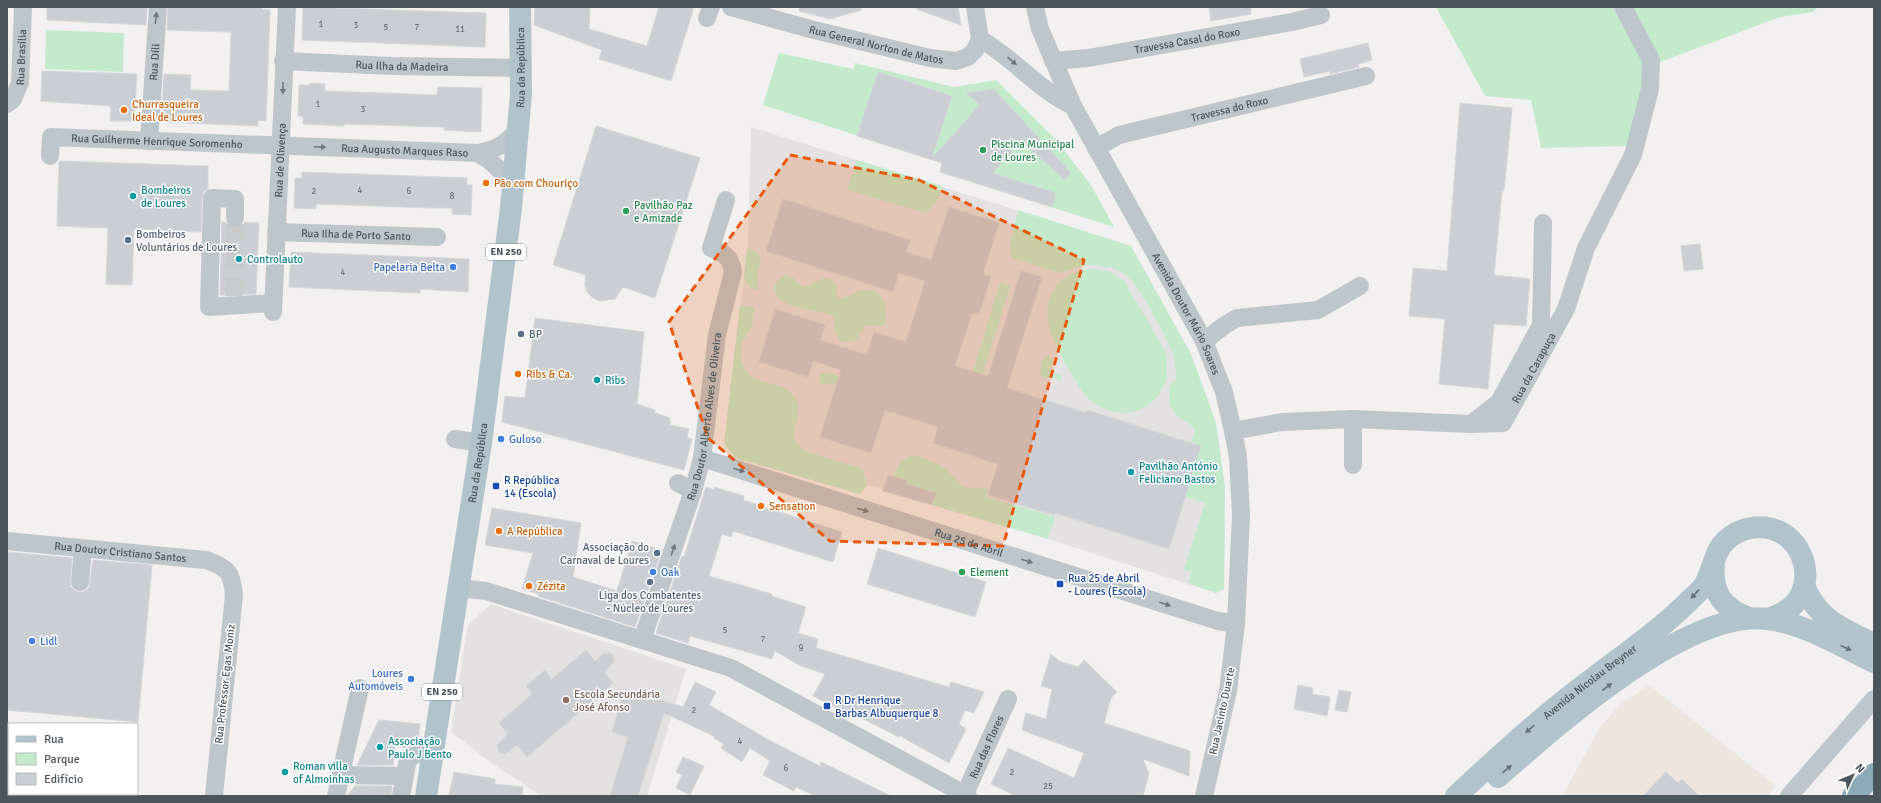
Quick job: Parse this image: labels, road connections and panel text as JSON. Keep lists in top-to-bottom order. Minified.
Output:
{"streets":{"main road":["Rua da República","EN 250","Avenida Nicolau Breyner"],"street":["Travessa Casal do Roxo","Rua General Norton de Matos","Rua Brasília","Rua Díli","Rua Ilha da Madeira","Travessa do Roxo","Rua Guilherme Henrique Soromenho","Rua Augusto Marques Raso","Rua de Olivença","Rua Ilha de Porto Santo","Avenida Doutor Mário Soares","Rua da Carapuça","Rua Doutor Alberto Alves de Oliveira","Rua 25 de Abril","Rua Doutor Cristiano Santos","Rua Professor Egas Moniz","Rua Jacinto Duarte","Rua das Flores"]},"crossings":[["Travessa Casal do Roxo","Avenida Doutor Mário Soares"],["Rua Díli","Rua Guilherme Henrique Soromenho"],["Rua Ilha da Madeira","Rua da República"],["Rua Ilha da Madeira","Rua de Olivença"],["Rua da República","Rua Augusto Marques Raso"],["Travessa do Roxo","Avenida Doutor Mário Soares"],["Rua Guilherme Henrique Soromenho","Rua Augusto Marques Raso"],["Rua Guilherme Henrique Soromenho","Rua de Olivença"],["Rua Augusto Marques Raso","Rua de Olivença"],["Rua de Olivença","Rua Ilha de Porto Santo"],["Avenida Doutor Mário Soares","Rua da Carapuça"],["Avenida Doutor Mário Soares","Rua 25 de Abril"],["Avenida Doutor Mário Soares","Rua Jacinto Duarte"],["Rua Doutor Alberto Alves de Oliveira","Rua 25 de Abril"],["Rua 25 de Abril","Rua Jacinto Duarte"],["Rua Doutor Cristiano Santos","Rua Professor Egas Moniz"]],"one_way":["Rua Díli","Rua Augusto Marques Raso","Rua 25 de Abril"],"places":{"other":["Churrasqueira Ideal de Loures","Piscina Municipal de Loures","Pão com Chouriço","Bombeiros de Loures","Pavilhão Paz e Amizade","Bombeiros Voluntários de Loures","Controlauto","Papelaria Belta","BP","Ribs & Ca.","Ribs","Guloso","Pavilhão António Feliciano Bastos","Sensation","A República","Associação do Carnaval de Loures","Oak","Element","Liga dos Combatentes - Núcleo de Loures","Zézita","Lidl","Loures Automóveis","Escola Secundária José Afonso","Associação Paulo J Bento","Roman villa of Almoinhas"],"transit":["R República 14 (Escola)","Rua 25 de Abril - Loures (Escola)","R Dr Henrique Barbas Albuquerque 8"]},"house_numbers":["1","3","5","7","11","1","3","4","2","6","8","4","5","7","9","2","4","6","2","25"],"legend":["Rua","Parque","Edifício"],"north":"top right"}
